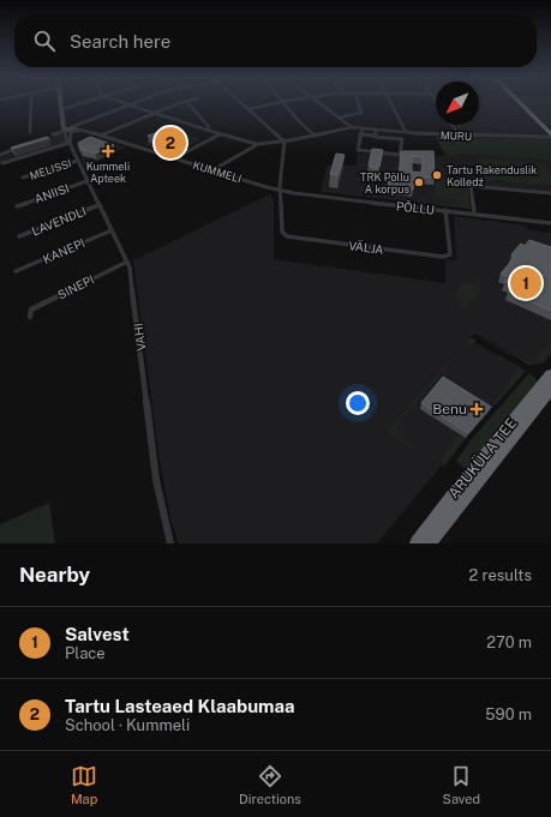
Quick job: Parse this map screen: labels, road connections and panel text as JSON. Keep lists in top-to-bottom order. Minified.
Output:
{"streets":{"highway":["ARUKÜLA TEE"],"street":["MURU","MELISSI","KUMMELI","ANIISI","PÕLLU","LAVENDLI","VÄLJA","KANEPI","SINEPI","VAHI"]},"crossings":[["MURU","KUMMELI"],["MELISSI","VAHI"],["KUMMELI","PÕLLU"],["KUMMELI","VÄLJA"],["KUMMELI","VAHI"],["ANIISI","VAHI"],["PÕLLU","VÄLJA"],["LAVENDLI","VAHI"],["KANEPI","VAHI"],["SINEPI","VAHI"]],"places":{"health":["Kummeli Apteek","Benu"],"other":["Tartu Rakenduslik Kolledž","TRK Põllu A korpus"]},"north":"bottom left","page":{"search":"Search here","pins":["2","1"],"heading":["Nearby","2 results"],"list":[{"mark":"1","name":"Salvest","note":"Place","value":"270 m"},{"mark":"2","name":"Tartu Lasteaed Klaabumaa","note":"School · Kummeli","value":"590 m"}],"nav":["Map","Directions","Saved"]}}
